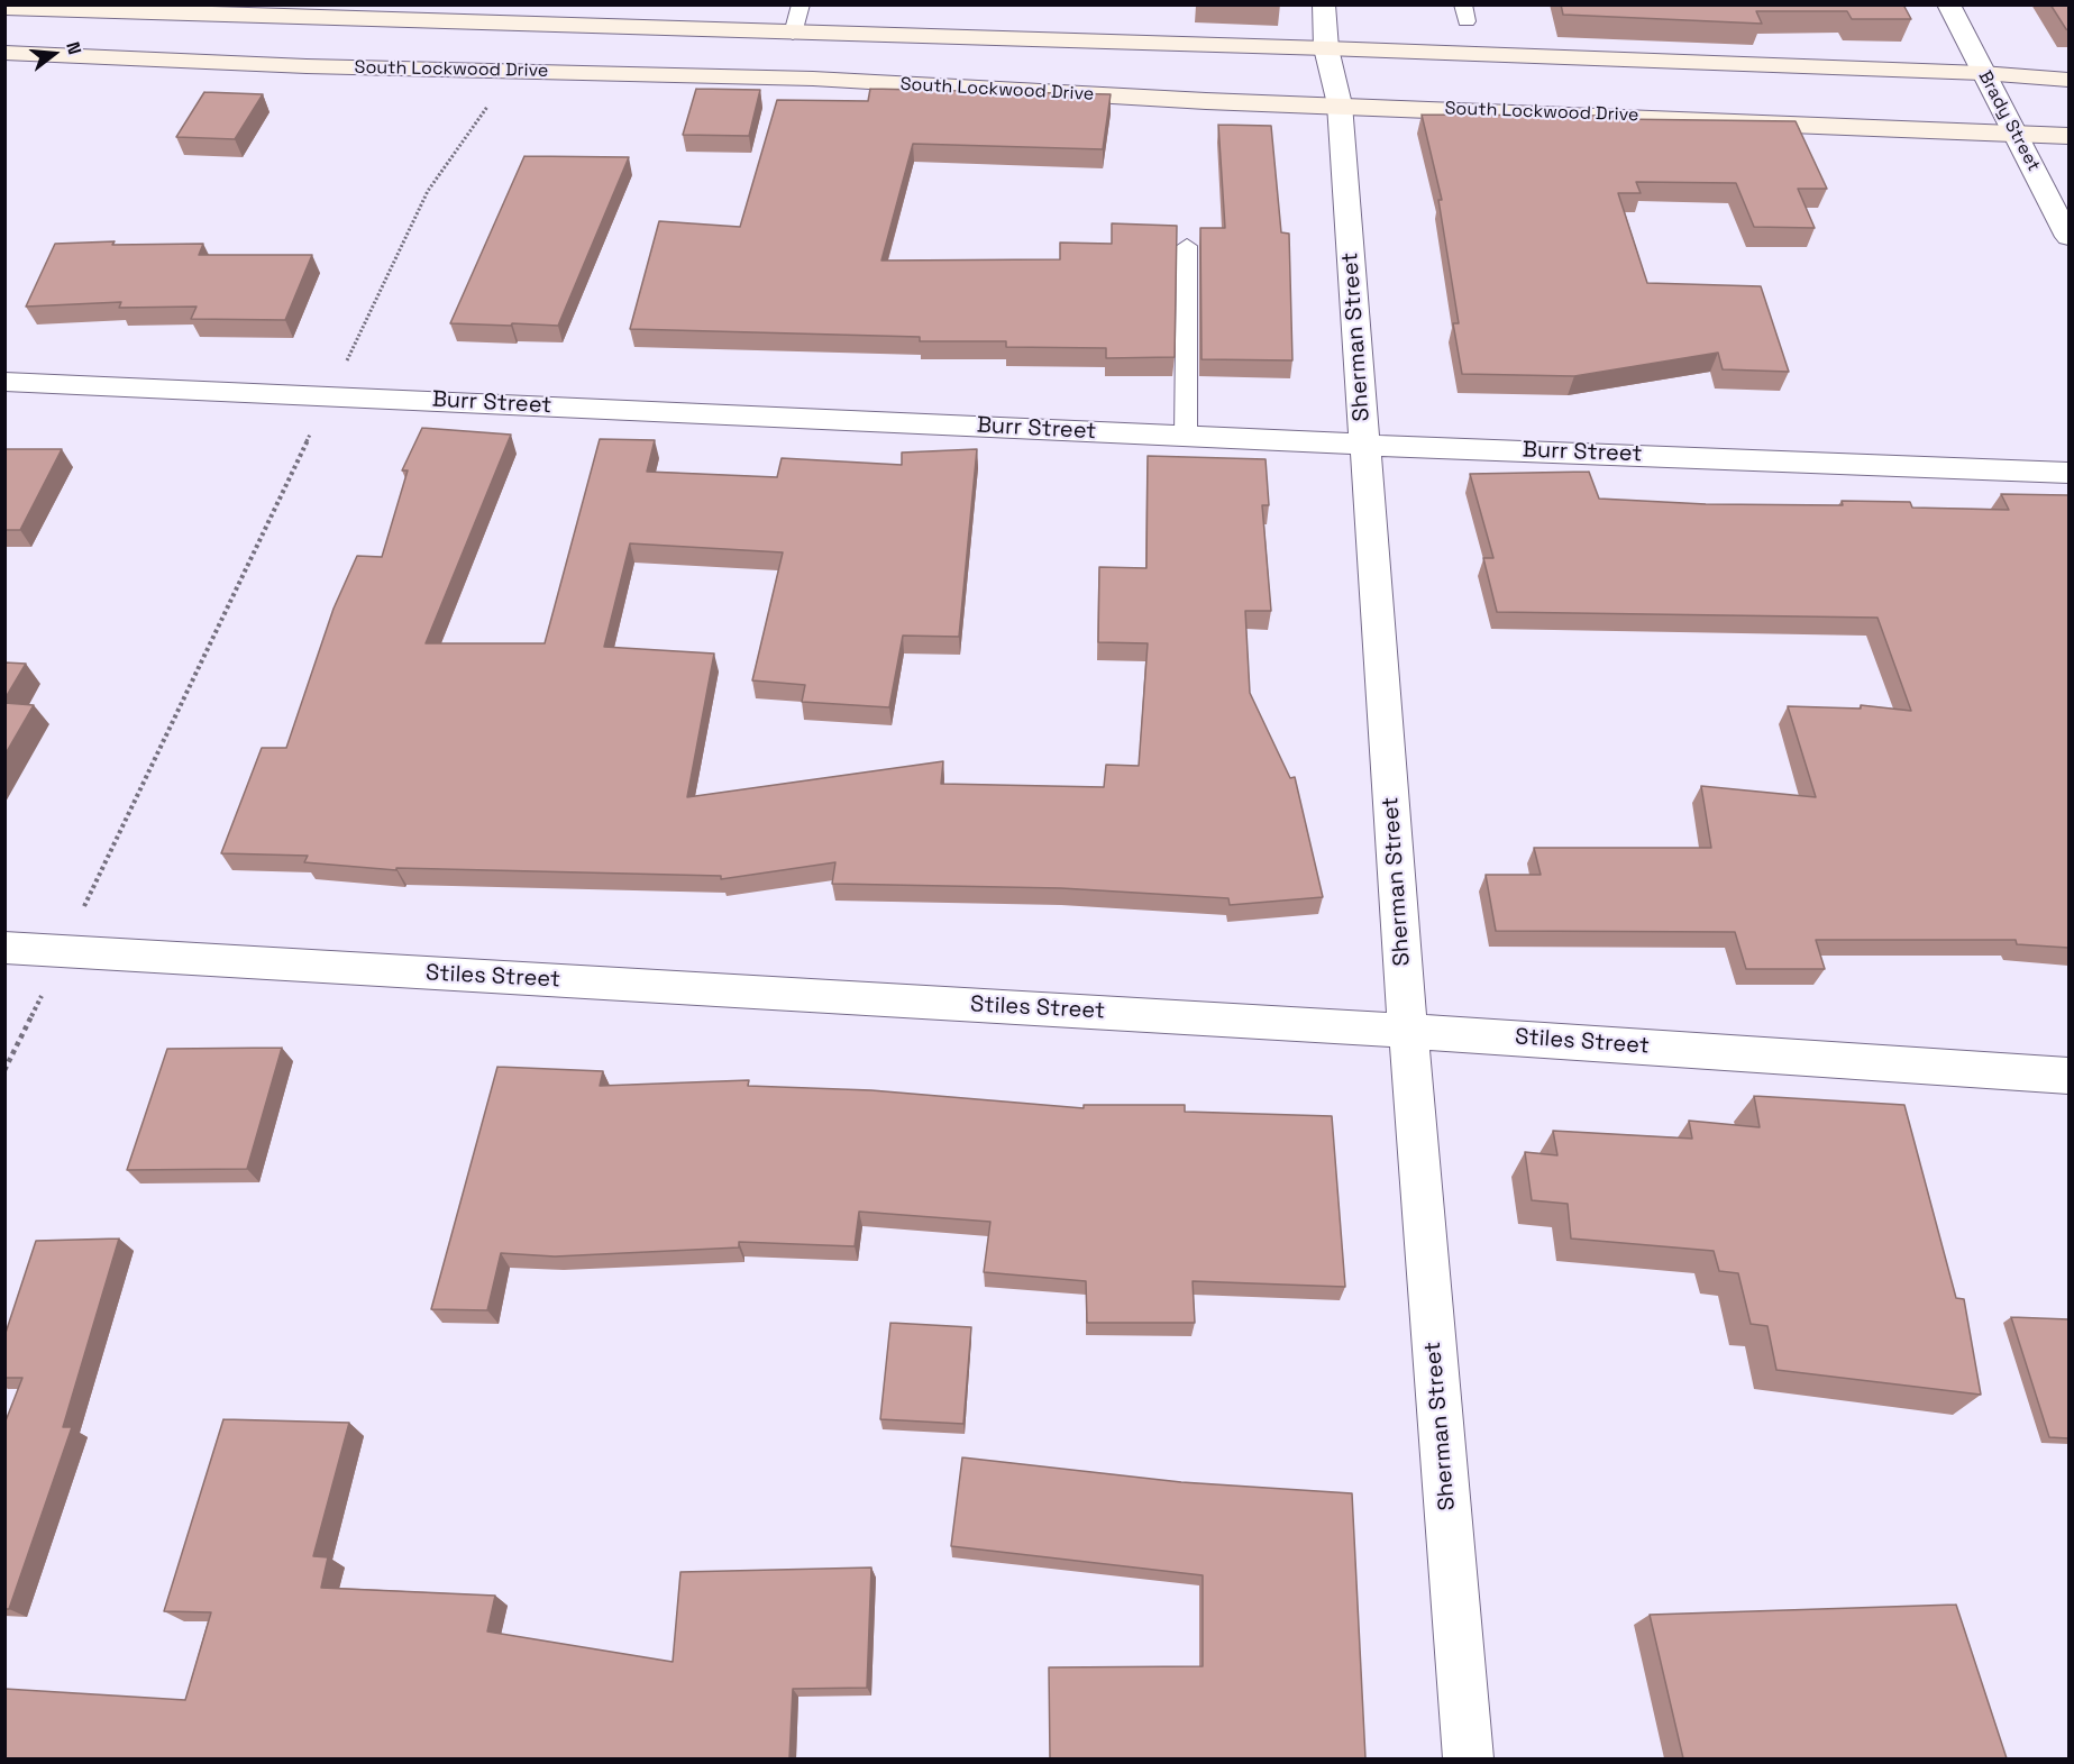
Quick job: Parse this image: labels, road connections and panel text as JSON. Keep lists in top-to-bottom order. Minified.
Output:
{"streets":{"main road":["South Lockwood Drive"],"street":["Brady Street","Sherman Street","Burr Street","Stiles Street"]},"crossings":[["South Lockwood Drive","Brady Street"],["South Lockwood Drive","Sherman Street"],["Sherman Street","Burr Street"],["Sherman Street","Stiles Street"]],"north":"right"}
